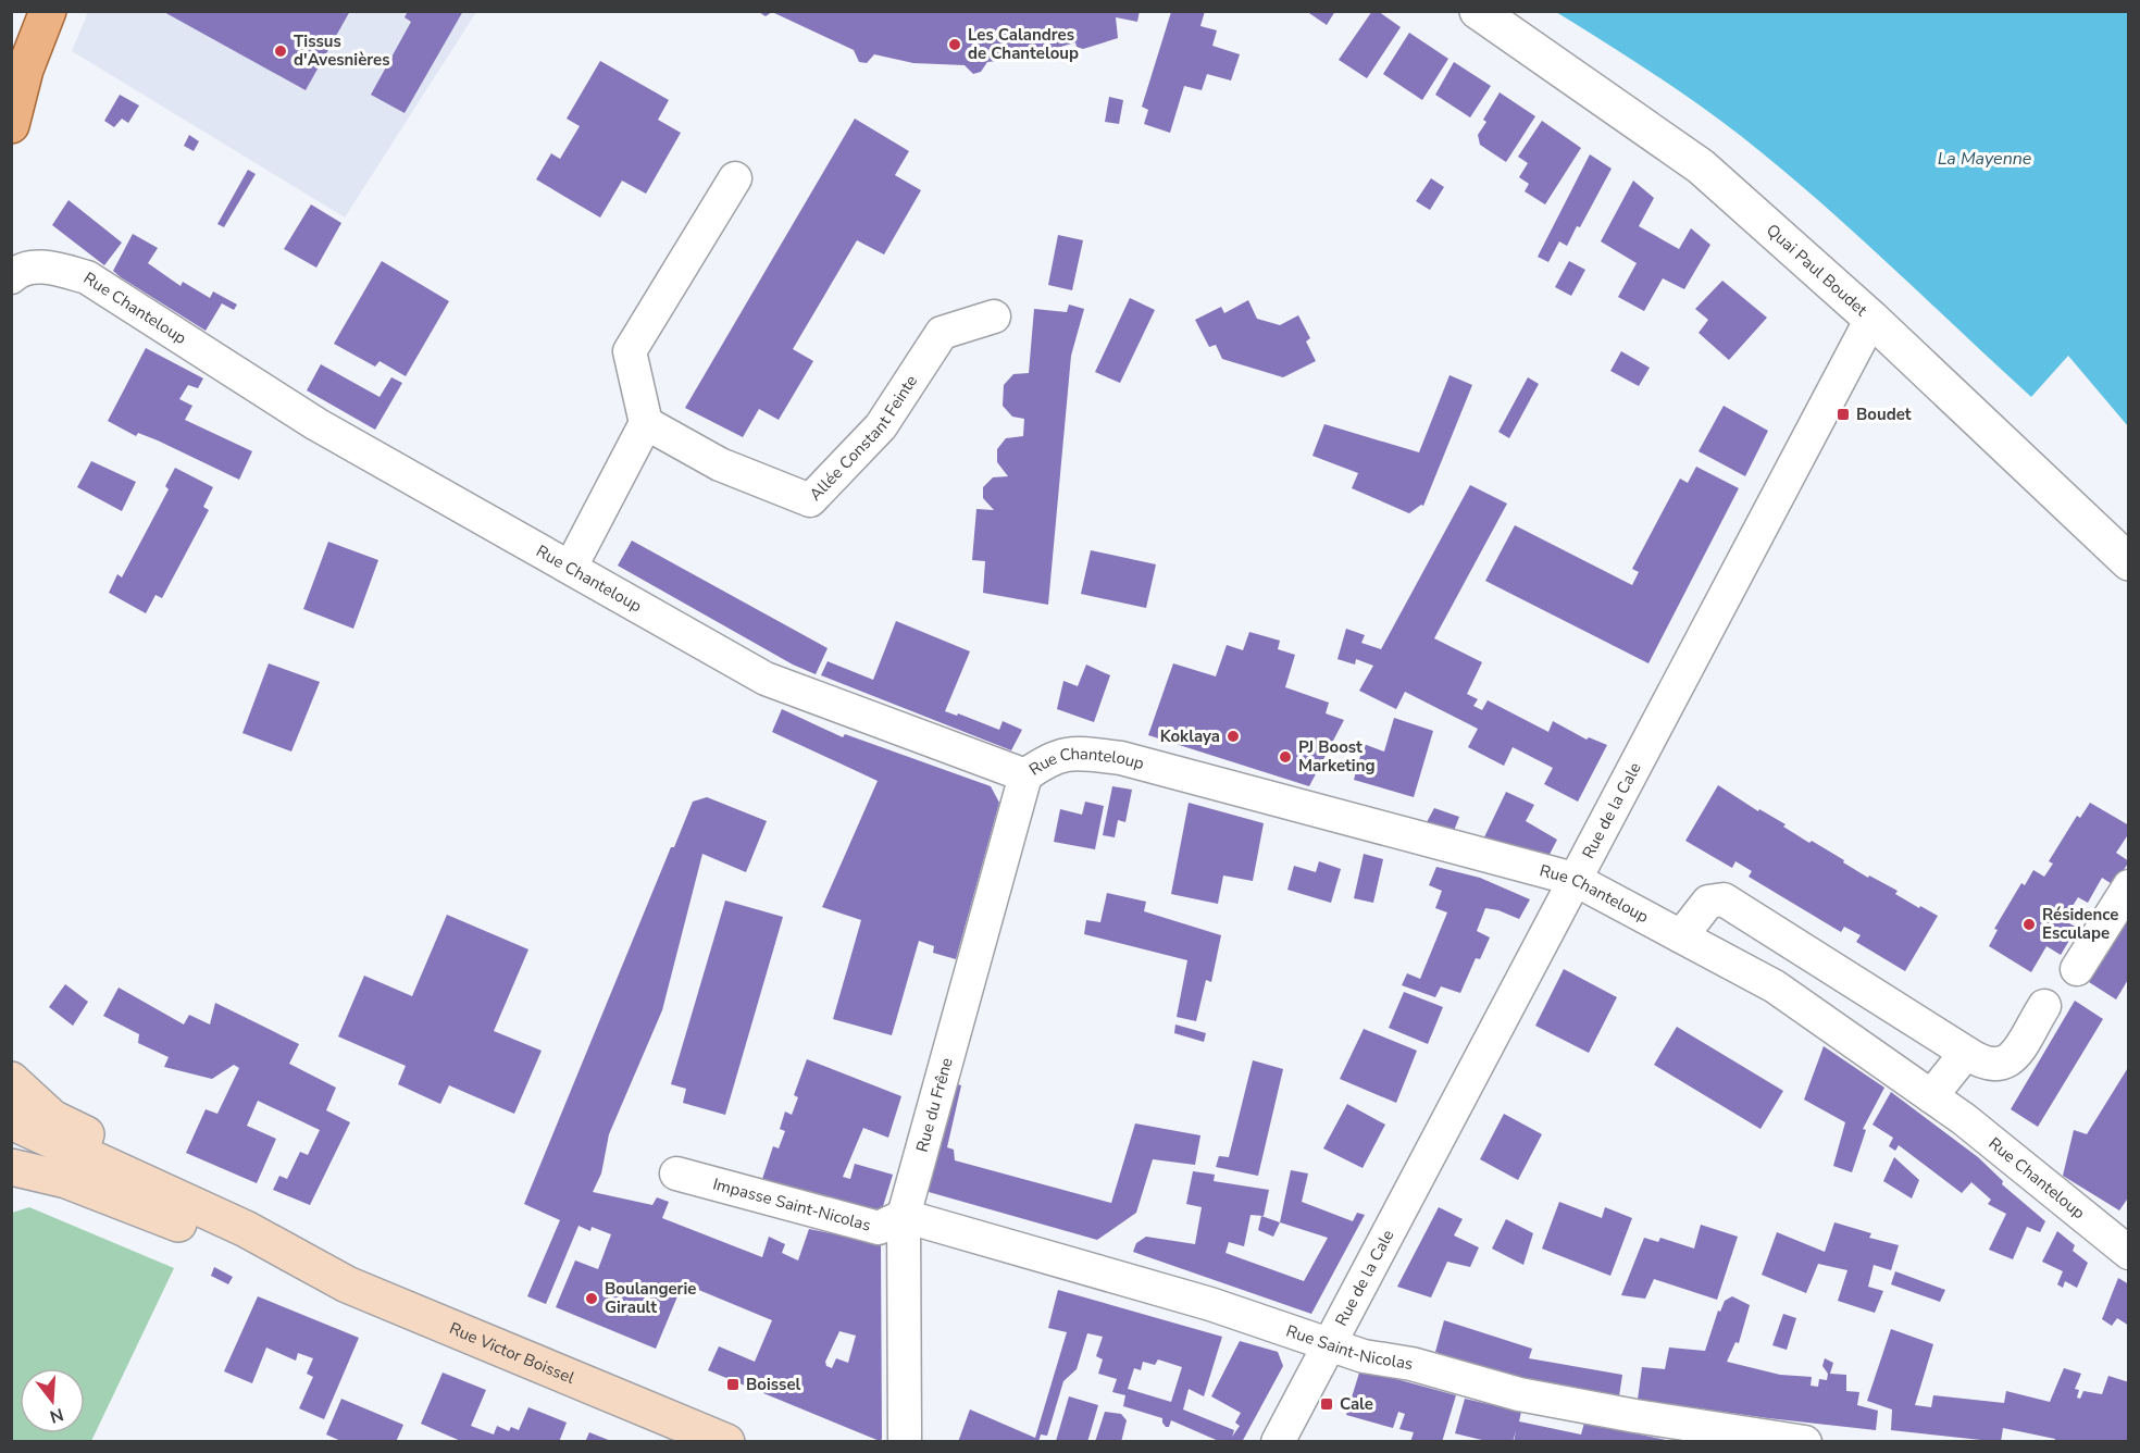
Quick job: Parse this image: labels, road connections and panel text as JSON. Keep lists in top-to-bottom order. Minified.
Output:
{"streets":{"main road":["Rue Victor Boissel"],"street":["Quai Paul Boudet","Rue Chanteloup","Allée Constant Feinte","Rue de la Cale","Rue du Frêne","Impasse Saint-Nicolas","Rue Saint-Nicolas"]},"crossings":[["Quai Paul Boudet","Rue de la Cale"],["Rue Chanteloup","Rue de la Cale"],["Rue Chanteloup","Rue du Frêne"],["Rue de la Cale","Rue Saint-Nicolas"],["Rue du Frêne","Impasse Saint-Nicolas"],["Rue du Frêne","Rue Saint-Nicolas"],["Impasse Saint-Nicolas","Rue Saint-Nicolas"]],"water":["La Mayenne"],"places":{"other":["Les Calandres de Chanteloup","Tissus d'Avesnières","Koklaya","PJ Boost Marketing","Résidence Esculape","Boulangerie Girault"],"transit":["Boudet","Boissel","Cale"]},"north":"bottom"}
